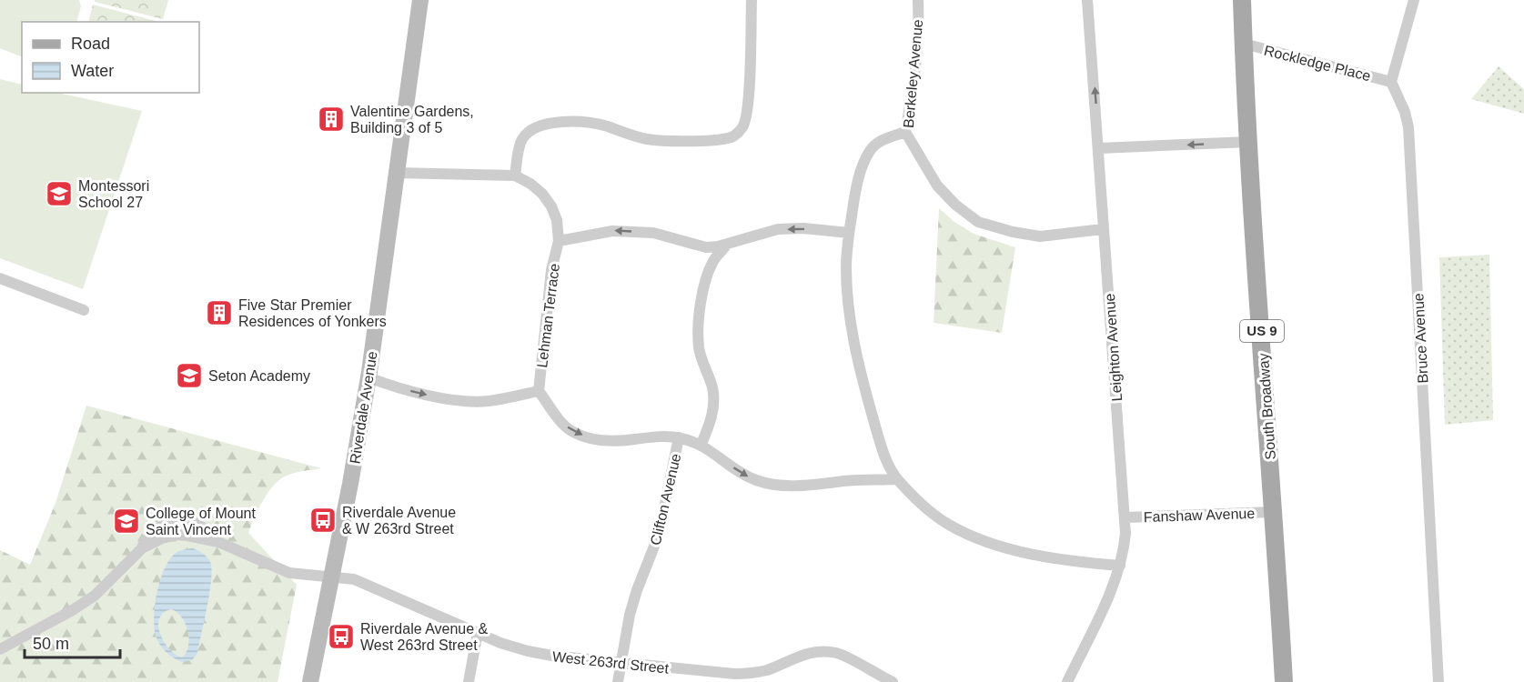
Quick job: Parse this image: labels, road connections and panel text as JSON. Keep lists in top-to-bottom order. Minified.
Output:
{"streets":{"main road":["US 9","South Broadway","Riverdale Avenue"],"street":["Rockledge Place","Berkeley Avenue","Lehman Terrace","Bruce Avenue","Leighton Avenue","Clifton Avenue","Fanshaw Avenue","West 263rd Street"]},"crossings":[["Rockledge Place","Bruce Avenue"],["Rockledge Place","South Broadway"],["Berkeley Avenue","Leighton Avenue"],["Leighton Avenue","Fanshaw Avenue"],["South Broadway","Fanshaw Avenue"],["Riverdale Avenue","West 263rd Street"],["Clifton Avenue","West 263rd Street"]],"places":{"building":["Valentine Gardens, Building 3 of 5","Five Star Premier Residences of Yonkers"],"school or university":["Montessori School 27","Seton Academy","College of Mount Saint Vincent"],"bus stop":["Riverdale Avenue & W 263rd Street","Riverdale Avenue & West 263rd Street"]},"legend":["Road","Water"],"scale_bar":"50 m"}
